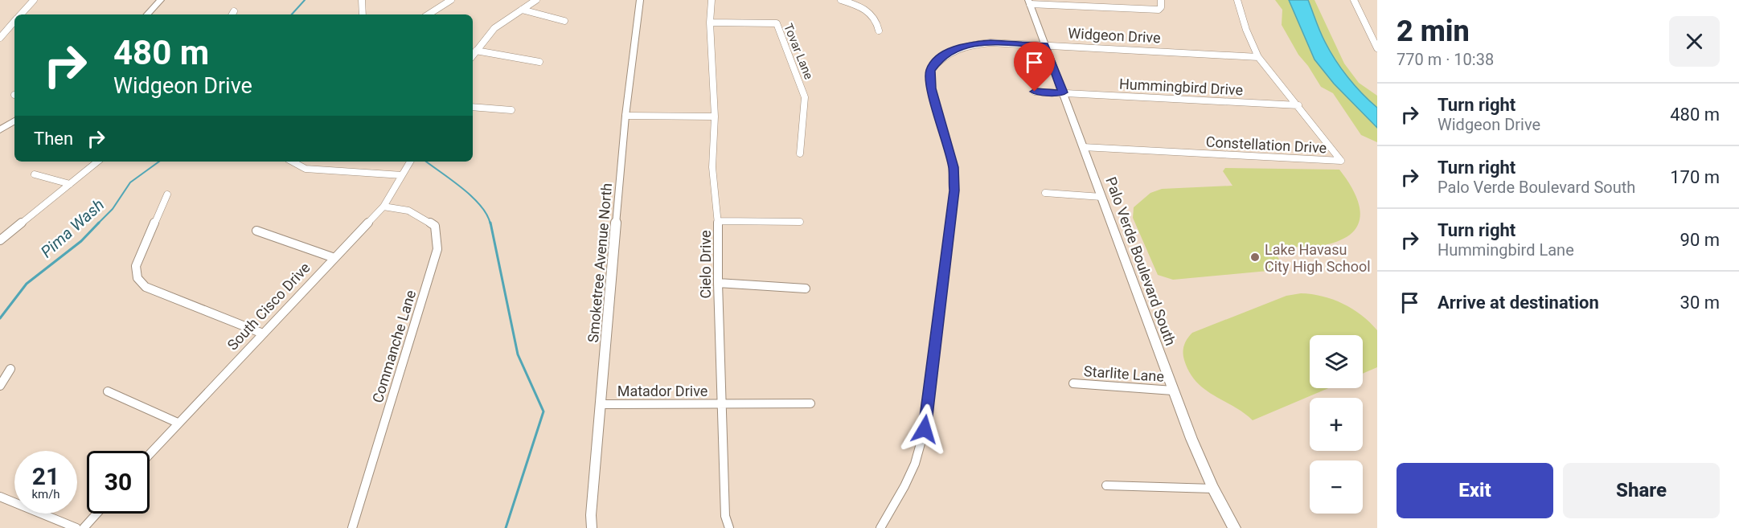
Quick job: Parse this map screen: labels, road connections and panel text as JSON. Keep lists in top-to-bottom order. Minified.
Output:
{"streets":{"main road":["Palo Verde Boulevard South"],"street":["Widgeon Drive","Tovar Lane","Hummingbird Drive","Constellation Drive","Smoketree Avenue North","Cielo Drive","South Cisco Drive","Commanche Lane","Starlite Lane","Matador Drive"]},"crossings":[["Widgeon Drive","Constellation Drive"],["Widgeon Drive","Palo Verde Boulevard South"],["Tovar Lane","Cielo Drive"],["Hummingbird Drive","Constellation Drive"],["Hummingbird Drive","Palo Verde Boulevard South"],["Constellation Drive","Palo Verde Boulevard South"],["Palo Verde Boulevard South","Starlite Lane"],["Smoketree Avenue North","Matador Drive"],["Cielo Drive","Matador Drive"],["South Cisco Drive","Commanche Lane"]],"water":["Pima Wash"],"places":["Lake Havasu City High School"],"page":{"heading":["2 min","770 m · 10:38"],"turn":["480 m","Widgeon Drive"],"list":[{"name":"Turn right","note":"Widgeon Drive","value":"480 m"},{"name":"Turn right","note":"Palo Verde Boulevard South","value":"170 m"},{"name":"Turn right","note":"Hummingbird Lane","value":"90 m"},{"name":"Arrive at destination","value":"30 m"}],"then":"Then","map_buttons":["+","−"],"speed":"21 km/h","limit":"30","buttons":["Exit","Share"]}}
